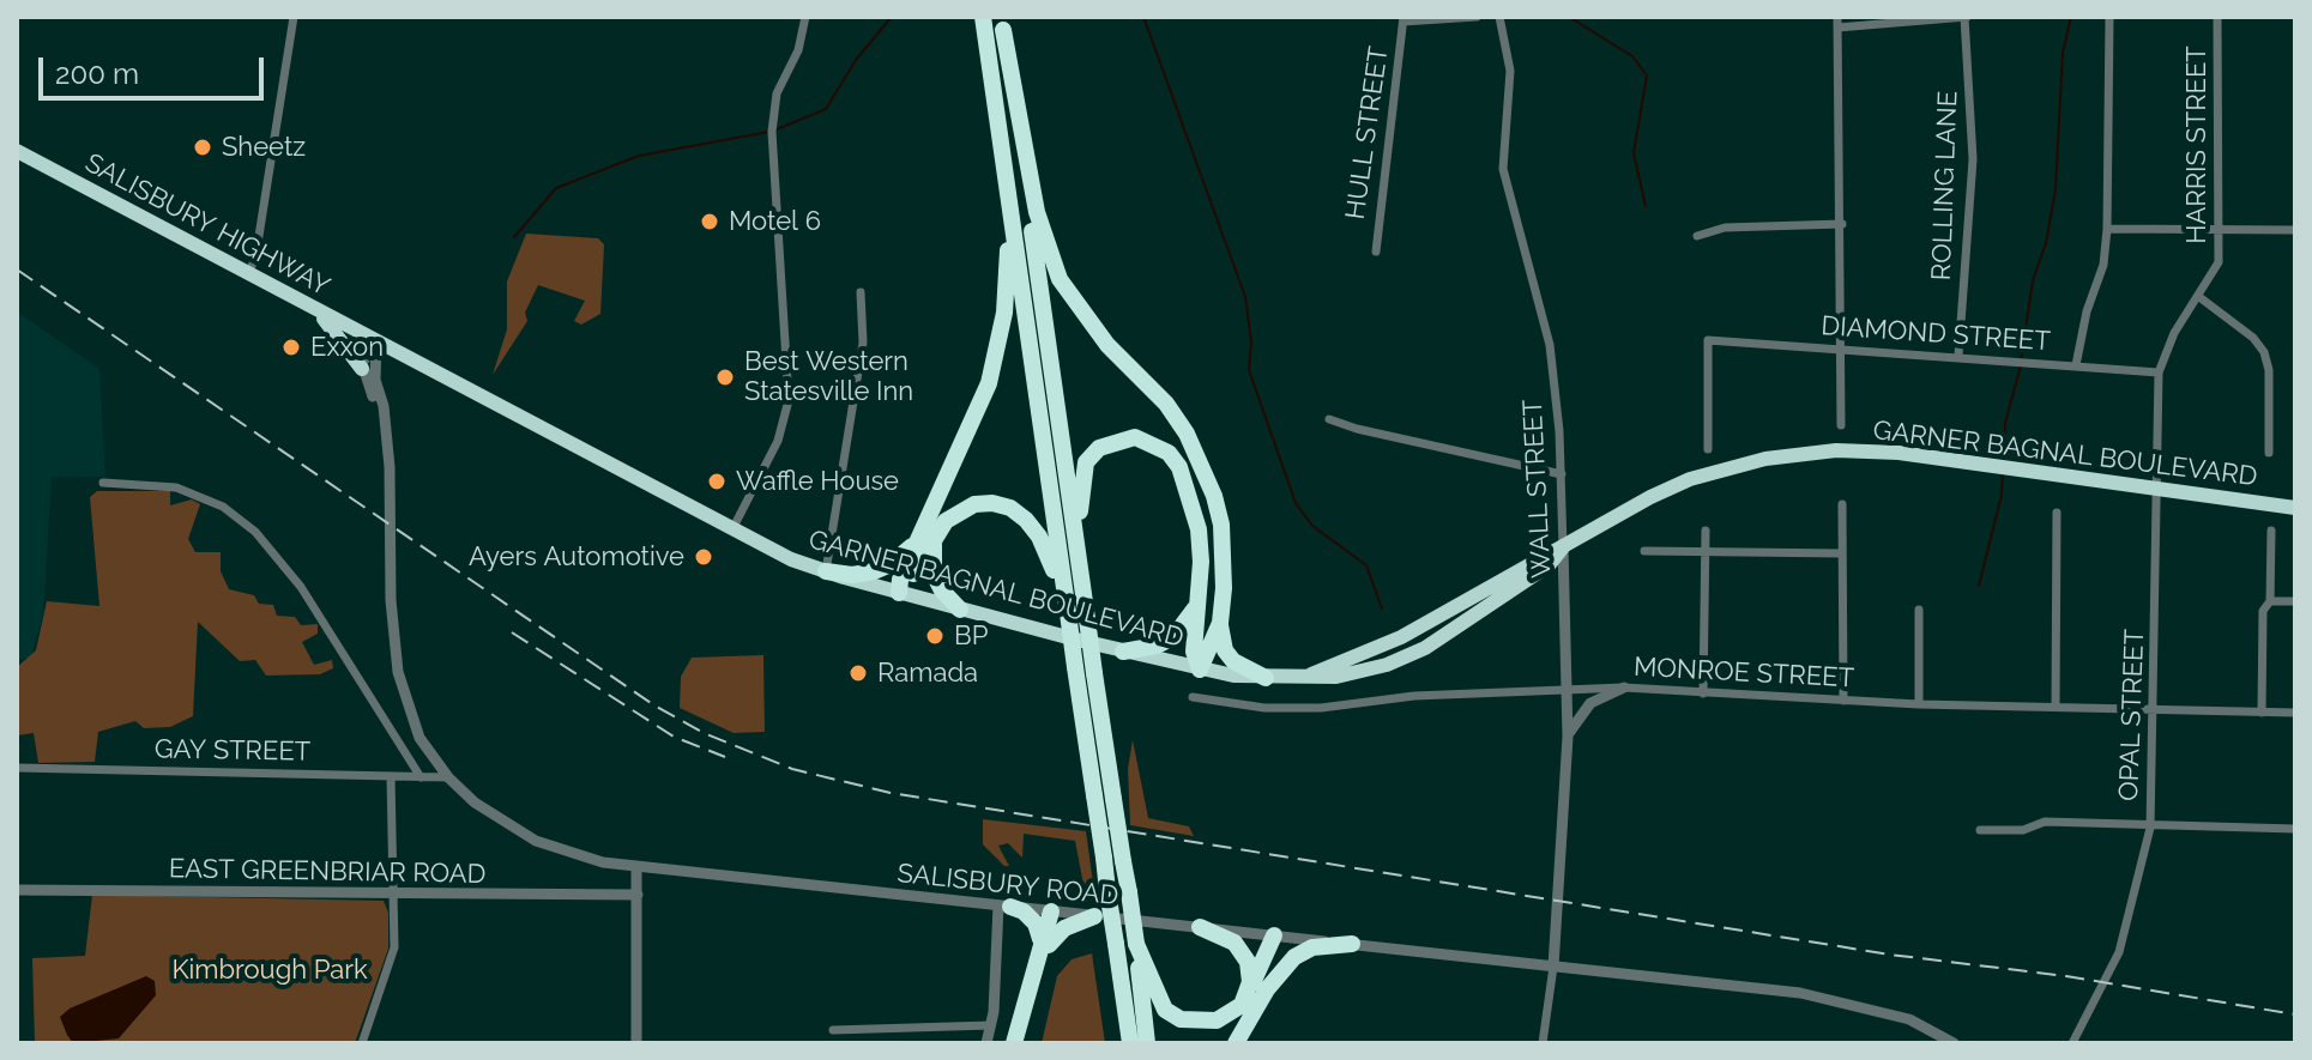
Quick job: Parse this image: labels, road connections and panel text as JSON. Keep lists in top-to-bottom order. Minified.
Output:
{"streets":{"highway":["SALISBURY HIGHWAY","GARNER BAGNAL BOULEVARD"],"street":["HULL STREET","HARRIS STREET","ROLLING LANE","DIAMOND STREET","WALL STREET","MONROE STREET","OPAL STREET","GAY STREET","EAST GREENBRIAR ROAD","SALISBURY ROAD"]},"crossings":[["HARRIS STREET","DIAMOND STREET"],["HARRIS STREET","OPAL STREET"],["ROLLING LANE","DIAMOND STREET"],["SALISBURY HIGHWAY","GARNER BAGNAL BOULEVARD"],["SALISBURY HIGHWAY","SALISBURY ROAD"],["DIAMOND STREET","OPAL STREET"],["GARNER BAGNAL BOULEVARD","WALL STREET"],["GARNER BAGNAL BOULEVARD","OPAL STREET"],["GARNER BAGNAL BOULEVARD","SALISBURY ROAD"],["WALL STREET","MONROE STREET"],["WALL STREET","SALISBURY ROAD"],["MONROE STREET","OPAL STREET"],["GAY STREET","SALISBURY ROAD"]],"parks":["Kimbrough Park"],"places":["Sheetz","Motel 6","Exxon","Best Western Statesville Inn","Waffle House","Ayers Automotive","BP","Ramada"],"scale_bar":"200 m"}
